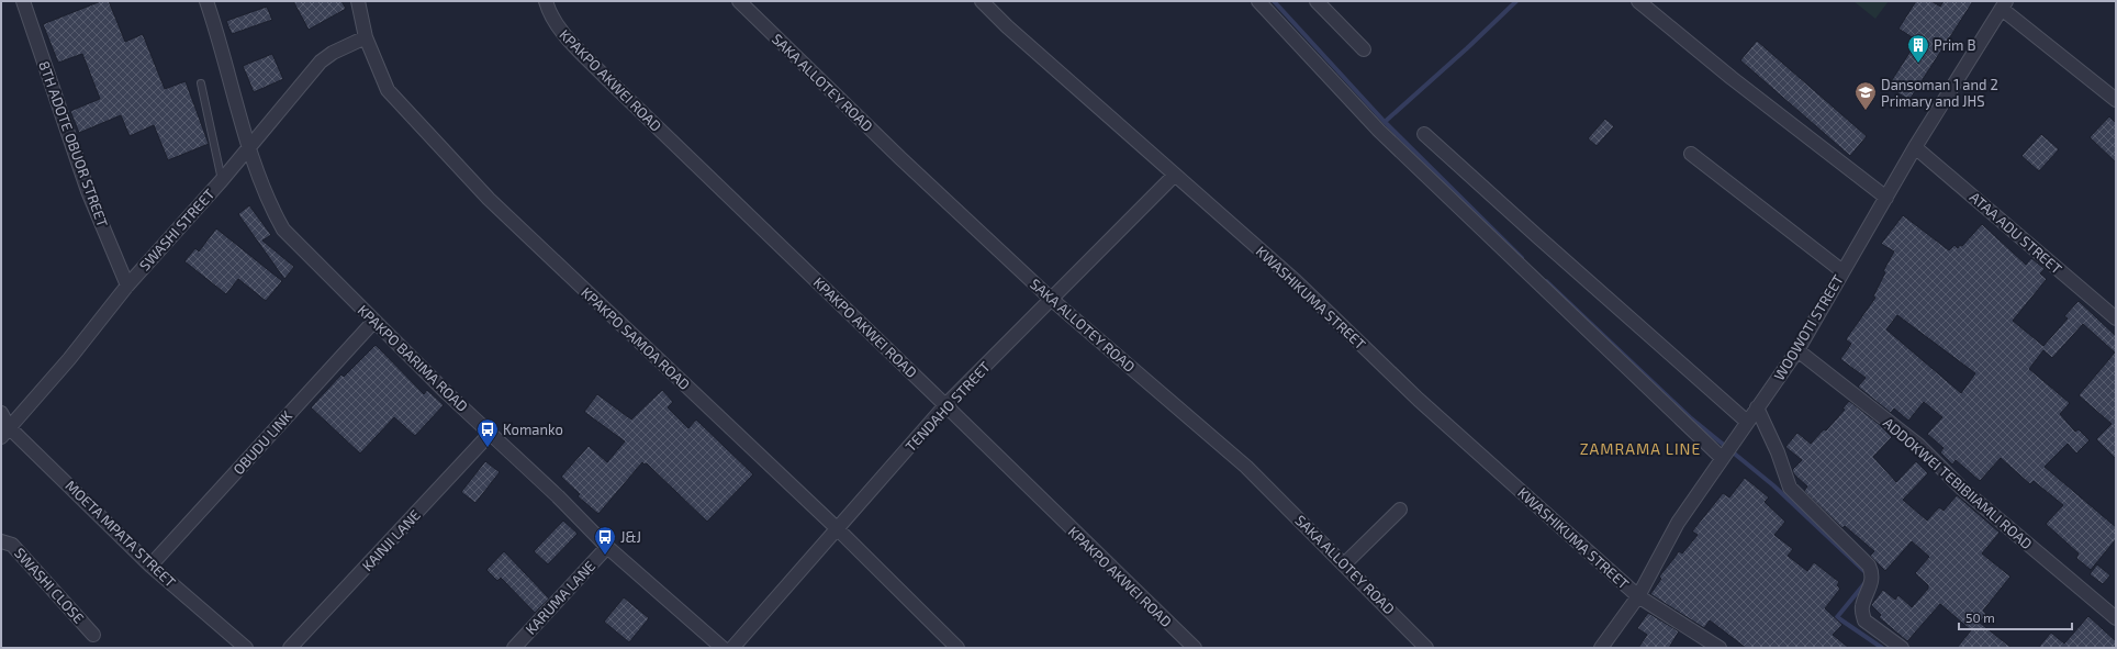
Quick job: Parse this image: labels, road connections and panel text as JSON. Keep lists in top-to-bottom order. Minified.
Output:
{"streets":{"street":["KPAKPO AKWEI ROAD","SAKA ALLOTEY ROAD","8TH ADOTE OBUOR STREET","SWASHI STREET","ATAA ADU STREET","KWASHIKUMA STREET","WOOWOTI STREET","KPAKPO SAMOA ROAD","KPAKPO BARIMA ROAD","TENDAHO STREET","OBUDU LINK","ADDOKWEI TEBIBIIAMLI ROAD","MOETA MPATA STREET","KAINJI LANE","SWASHI CLOSE","KARUMA LANE"]},"crossings":[["KPAKPO AKWEI ROAD","TENDAHO STREET"],["SAKA ALLOTEY ROAD","TENDAHO STREET"],["8TH ADOTE OBUOR STREET","SWASHI STREET"],["SWASHI STREET","KPAKPO SAMOA ROAD"],["SWASHI STREET","KPAKPO BARIMA ROAD"],["SWASHI STREET","MOETA MPATA STREET"],["ATAA ADU STREET","WOOWOTI STREET"],["KWASHIKUMA STREET","WOOWOTI STREET"],["KWASHIKUMA STREET","TENDAHO STREET"],["WOOWOTI STREET","ADDOKWEI TEBIBIIAMLI ROAD"],["KPAKPO SAMOA ROAD","TENDAHO STREET"],["KPAKPO BARIMA ROAD","OBUDU LINK"],["KPAKPO BARIMA ROAD","KAINJI LANE"],["KPAKPO BARIMA ROAD","KARUMA LANE"],["OBUDU LINK","MOETA MPATA STREET"]],"districts":["ZAMRAMA LINE"],"places":{"building":["Prim B"],"school or university":["Dansoman 1 and 2 Primary and JHS"],"bus stop":["Komanko","J&J"]},"scale_bar":"50 m"}
